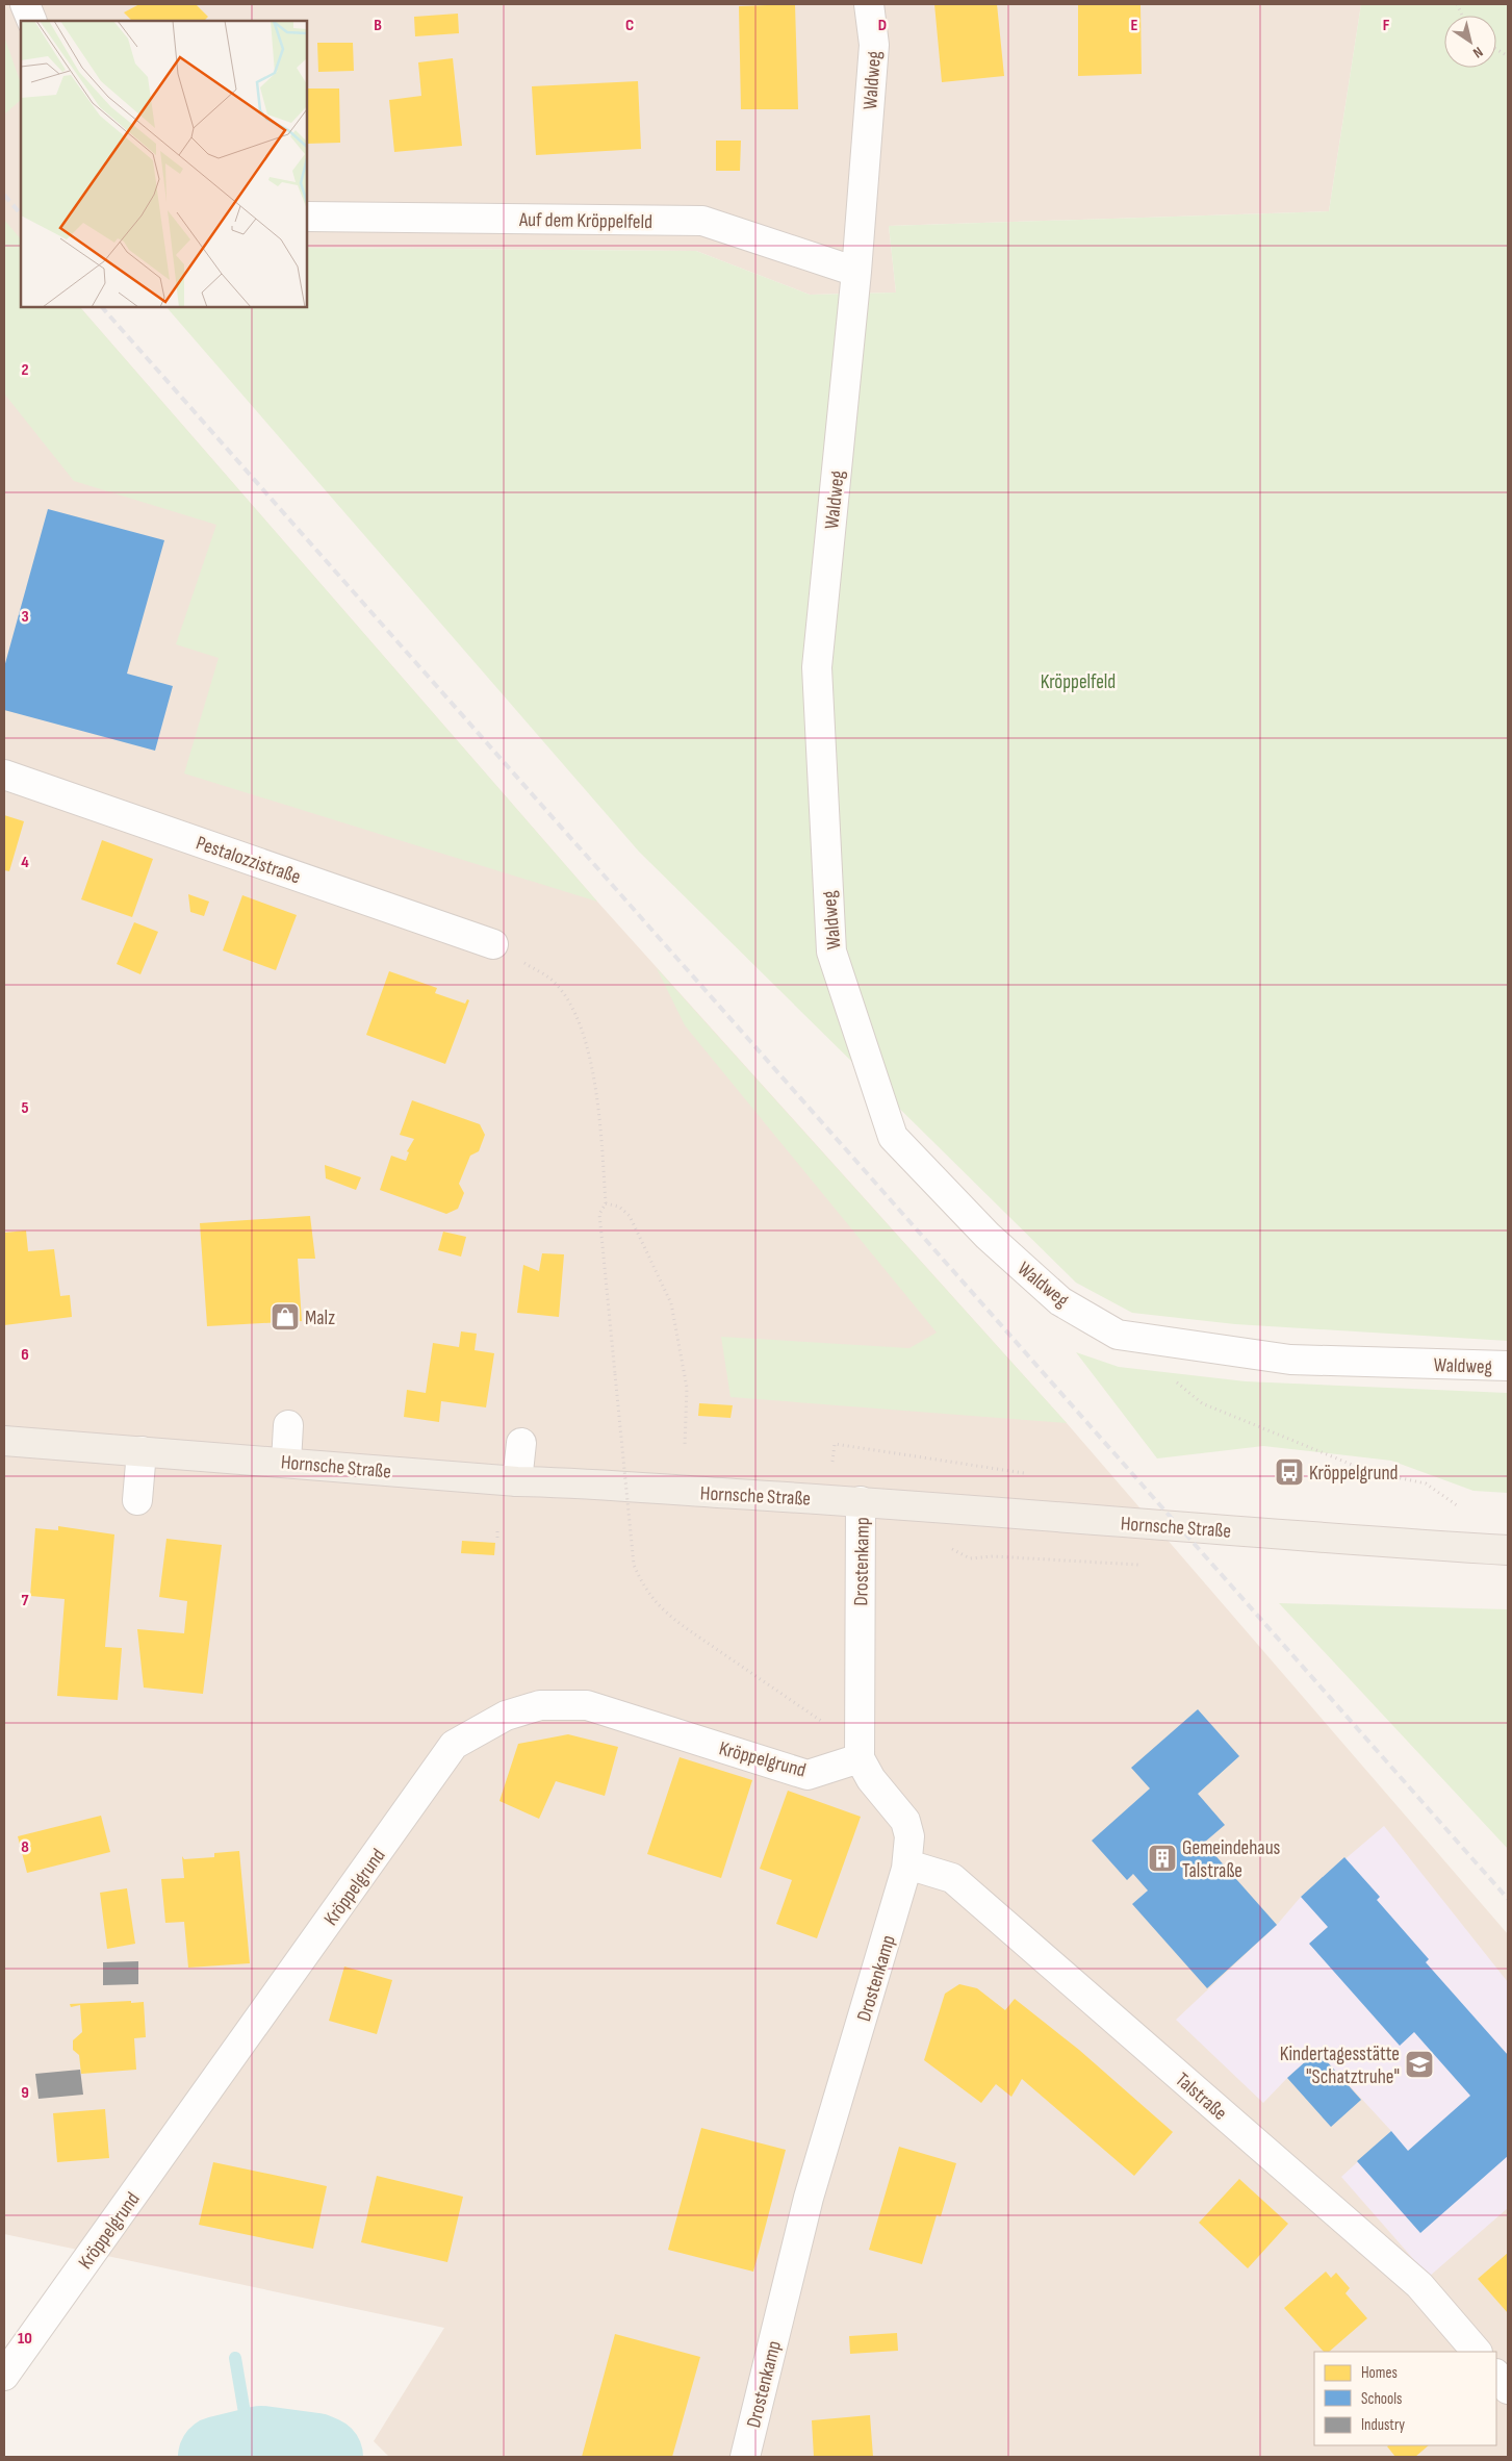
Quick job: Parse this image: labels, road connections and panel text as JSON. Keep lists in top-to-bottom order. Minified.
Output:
{"streets":{"main road":["Hornsche Straße"],"street":["Waldweg","Auf dem Kröppelfeld","Pestalozzistraße","Drostenkamp","Kröppelgrund","Talstraße"]},"crossings":[["Waldweg","Auf dem Kröppelfeld"],["Hornsche Straße","Drostenkamp"],["Drostenkamp","Kröppelgrund"],["Drostenkamp","Talstraße"]],"parks":["Kröppelfeld"],"places":{"shop":["Malz"],"bus stop":["Kröppelgrund"],"building":["Gemeindehaus Talstraße"],"school or university":["Kindertagesstätte \"Schatztruhe\""]},"legend":["Homes","Schools","Industry"],"north":"bottom right","grid":{"columns":["B","C","D","E","F"],"rows":["2","3","4","5","6","7","8","9","10"]}}
